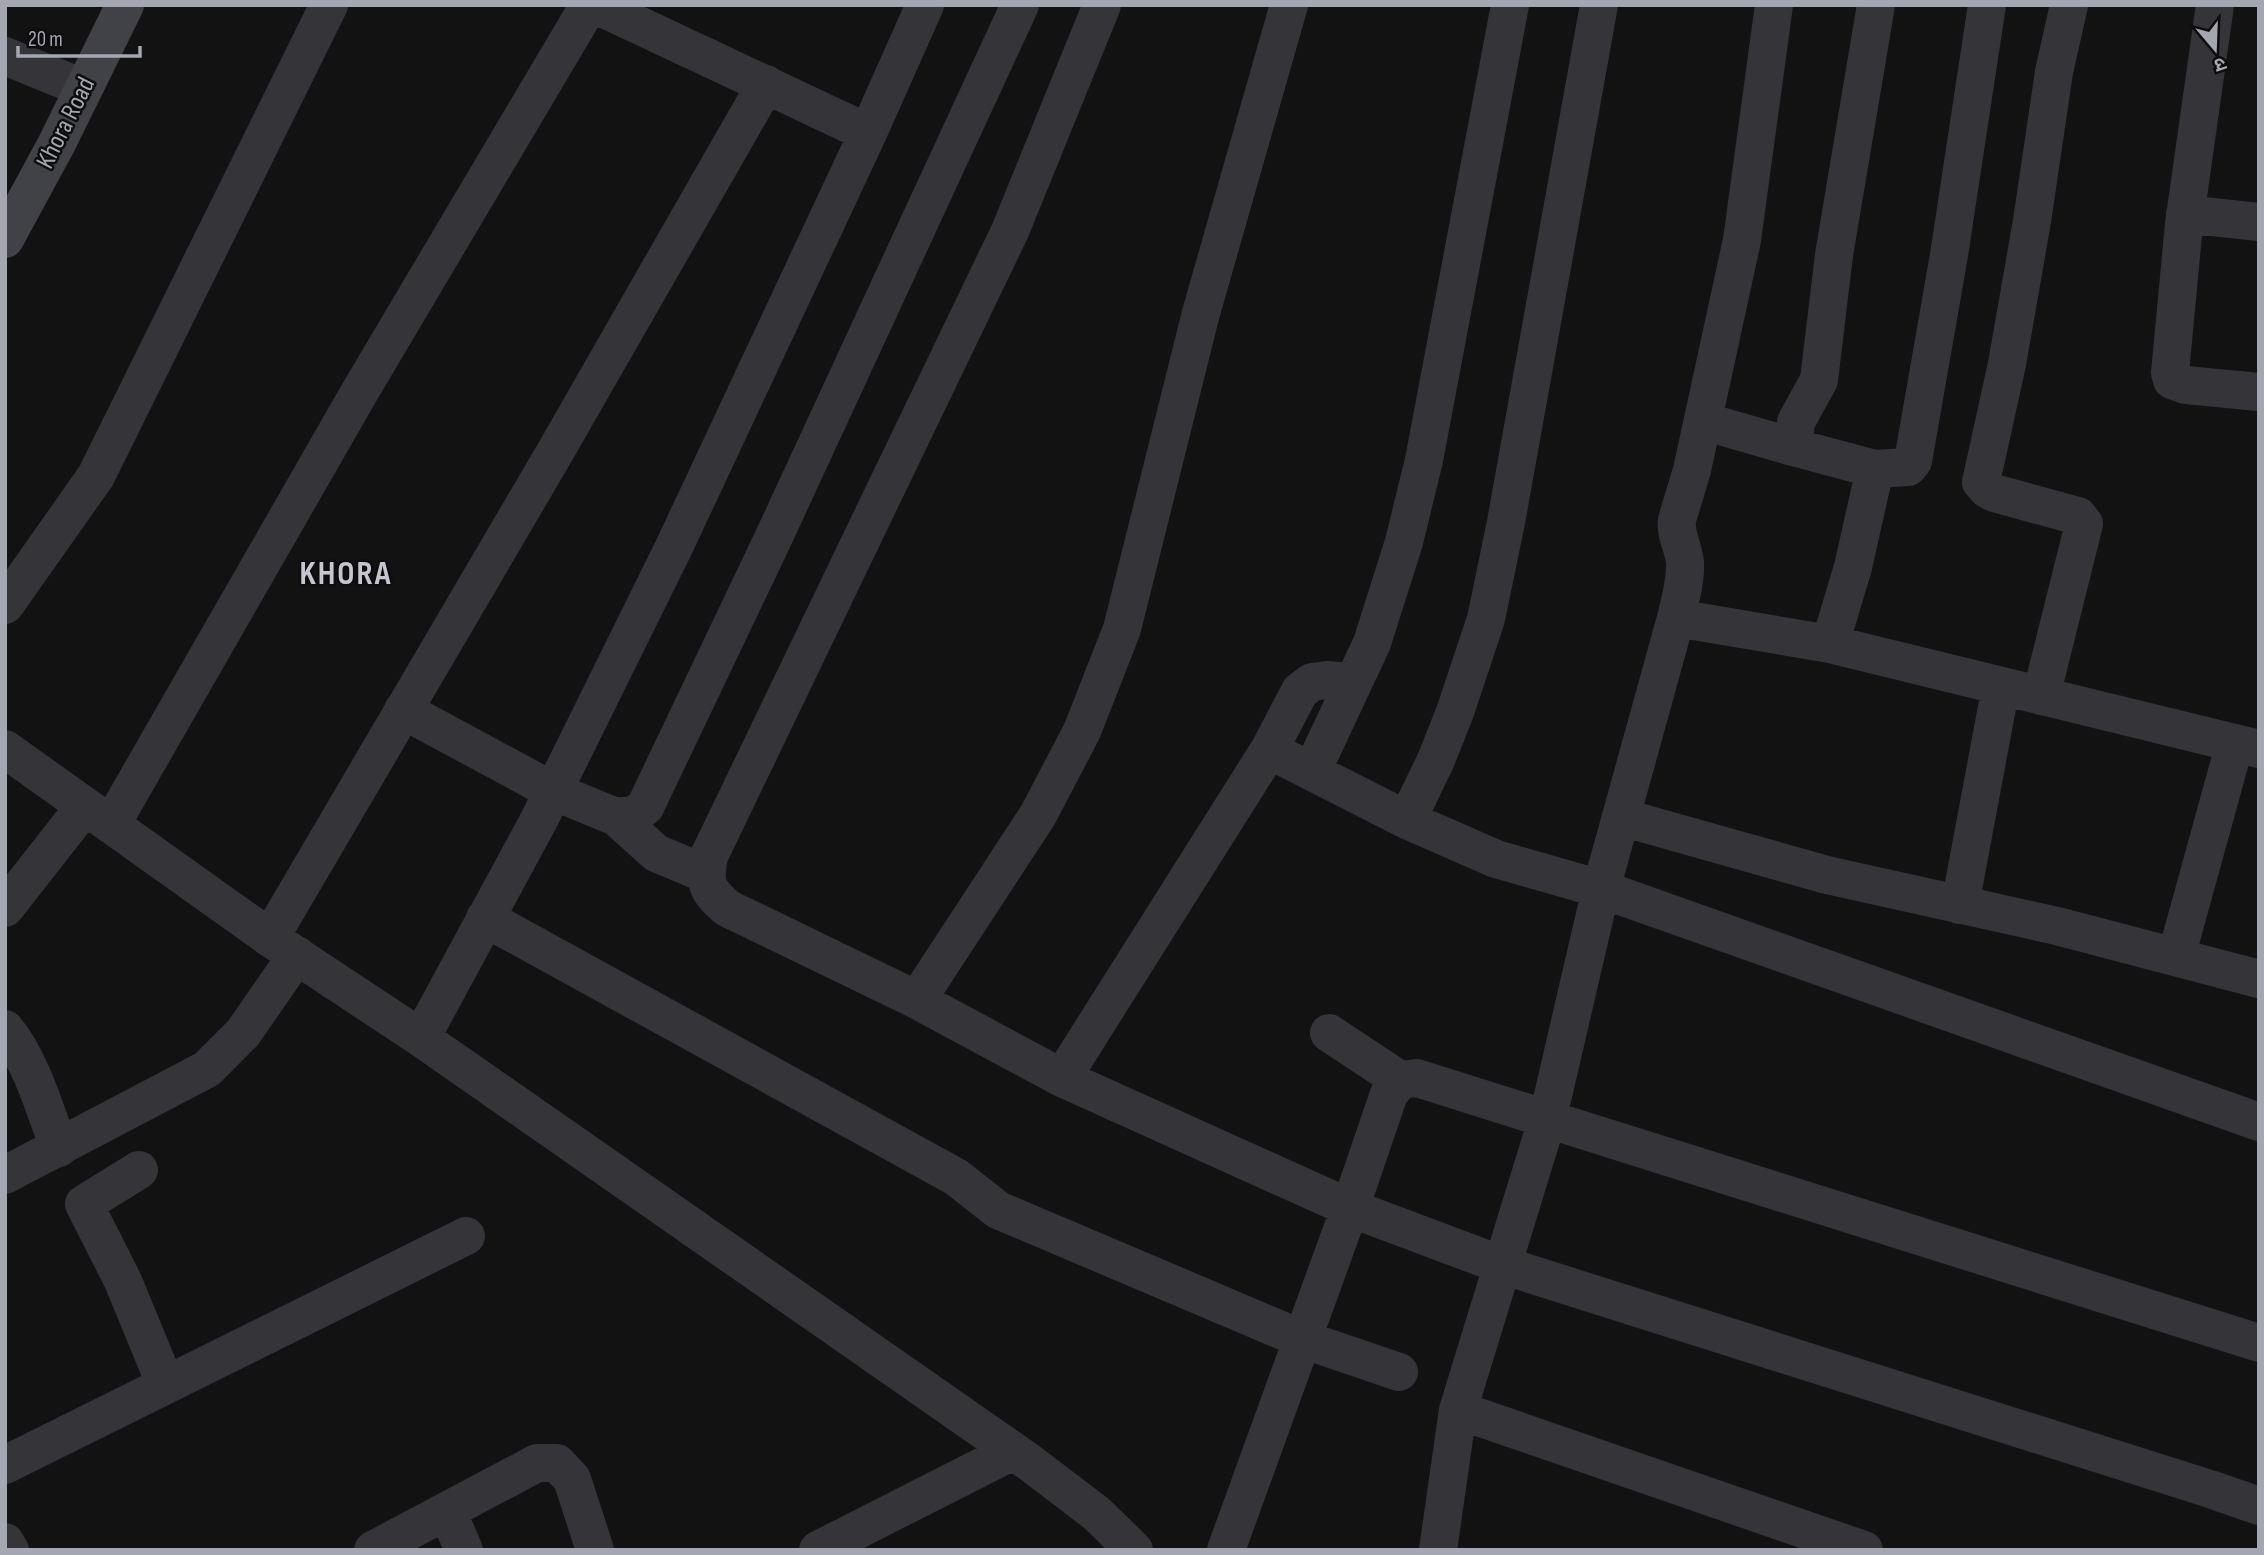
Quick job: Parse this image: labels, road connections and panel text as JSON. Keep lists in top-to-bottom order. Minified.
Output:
{"streets":{"street":["Khora Road"]},"districts":["KHORA"],"scale_bar":"20 m","north":"bottom"}
